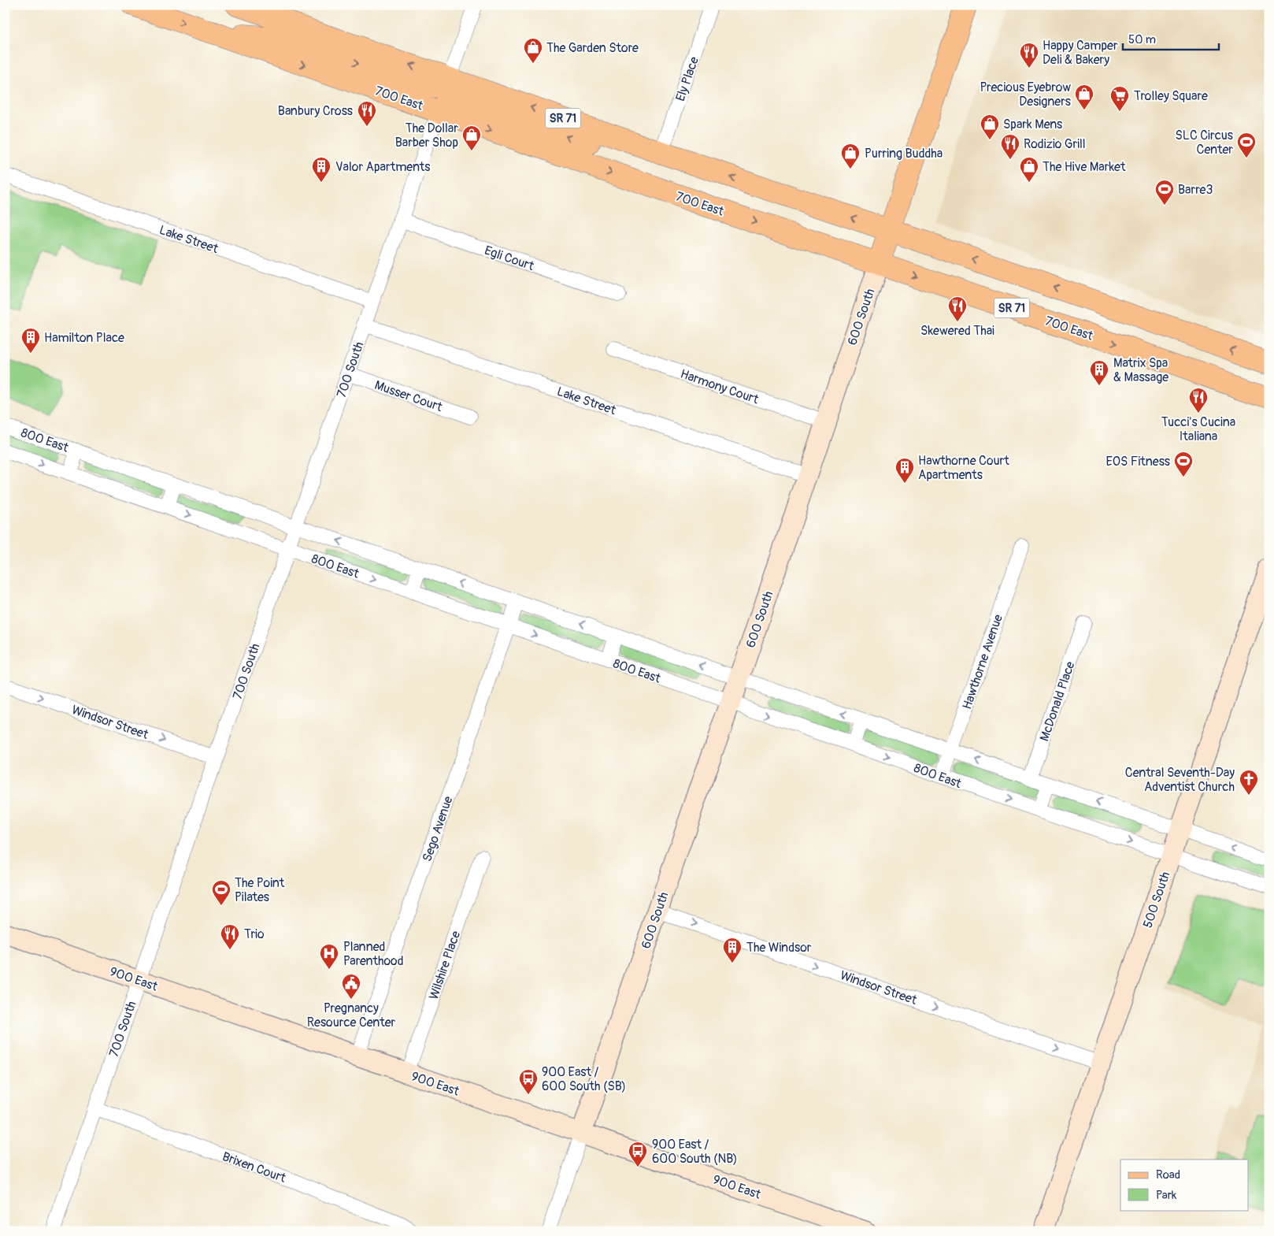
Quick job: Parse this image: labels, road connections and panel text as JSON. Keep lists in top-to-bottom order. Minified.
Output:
{"streets":{"main road":["700 East","SR 71","600 South"],"street":["Ely Place","Lake Street","Egli Court","700 South","Harmony Court","Musser Court","800 East","Hawthorne Avenue","McDonald Place","Windsor Street","Sego Avenue","500 South","Wilshire Place","900 East","Brixen Court"]},"crossings":[["Ely Place","SR 71"],["700 East","600 South"],["700 East","700 South"],["SR 71","600 South"],["Lake Street","600 South"],["Lake Street","700 South"],["Egli Court","700 South"],["600 South","Harmony Court"],["600 South","800 East"],["600 South","Windsor Street"],["600 South","900 East"],["700 South","Musser Court"],["700 South","800 East"],["700 South","Windsor Street"],["700 South","900 East"],["700 South","Brixen Court"],["800 East","Hawthorne Avenue"],["800 East","McDonald Place"],["800 East","Sego Avenue"],["800 East","500 South"],["Windsor Street","500 South"],["Sego Avenue","900 East"],["Wilshire Place","900 East"]],"one_way":["Windsor Street"],"places":{"shop":["The Garden Store","Precious Eyebrow Designers","Spark Mens","The Dollar Barber Shop","Purring Buddha","The Hive Market"],"restaurant":["Happy Camper Deli & Bakery","Banbury Cross","Rodizio Grill","Skewered Thai","Tucci's Cucina Italiana","Trio"],"supermarket":["Trolley Square"],"sports":["SLC Circus Center","Barre3","EOS Fitness","The Point Pilates"],"building":["Valor Apartments","Hamilton Place","Matrix Spa & Massage","Hawthorne Court Apartments","The Windsor"],"church":["Central Seventh-Day Adventist Church"],"hospital":["Planned Parenthood"],"public building":["Pregnancy Resource Center"],"bus stop":["900 East / 600 South (SB)","900 East / 600 South (NB)"]},"legend":["Road","Park"],"scale_bar":"50 m"}
